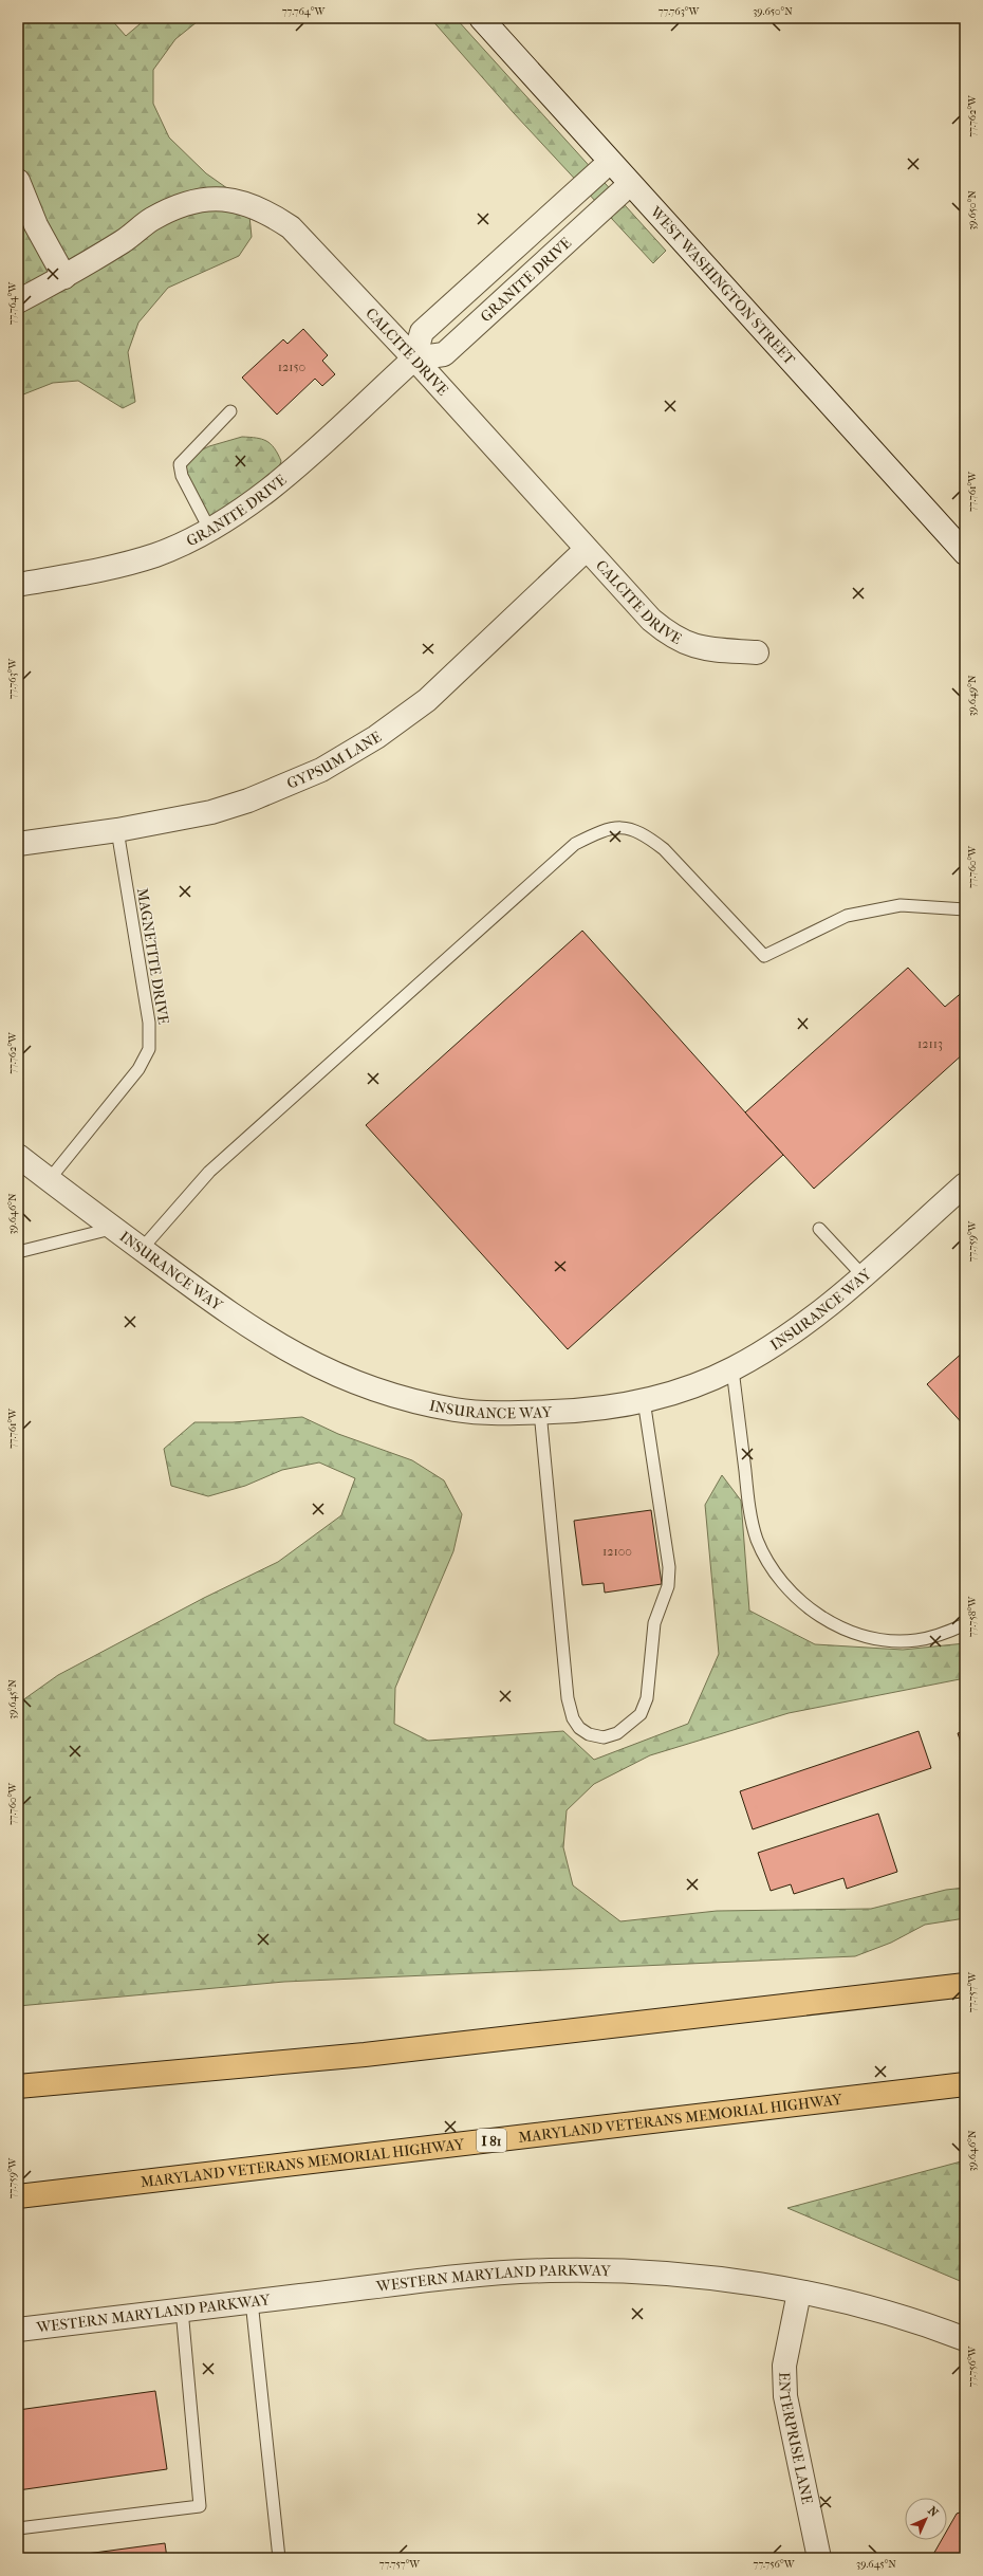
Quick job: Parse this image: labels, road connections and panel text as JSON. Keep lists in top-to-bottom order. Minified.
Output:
{"streets":{"highway":["MARYLAND VETERANS MEMORIAL HIGHWAY","I 81"],"street":["GRANITE DRIVE","WEST WASHINGTON STREET","CALCITE DRIVE","GYPSUM LANE","INSURANCE WAY","WESTERN MARYLAND PARKWAY","ENTERPRISE LANE"],"lane":["MAGNETITE DRIVE"]},"crossings":[["GRANITE DRIVE","WEST WASHINGTON STREET"],["GRANITE DRIVE","CALCITE DRIVE"],["CALCITE DRIVE","GYPSUM LANE"],["GYPSUM LANE","MAGNETITE DRIVE"],["MAGNETITE DRIVE","INSURANCE WAY"],["WESTERN MARYLAND PARKWAY","ENTERPRISE LANE"]],"house_numbers":["12150","12113","12100"],"north":"top right","coordinates":["77.764°W","77.763°W","39.650°N","77.762°W","77.761°W","39.649°N","77.760°W","39.646°N","77.759°W","77.758°W","39.645°N","77.757°W","77.756°W"]}
